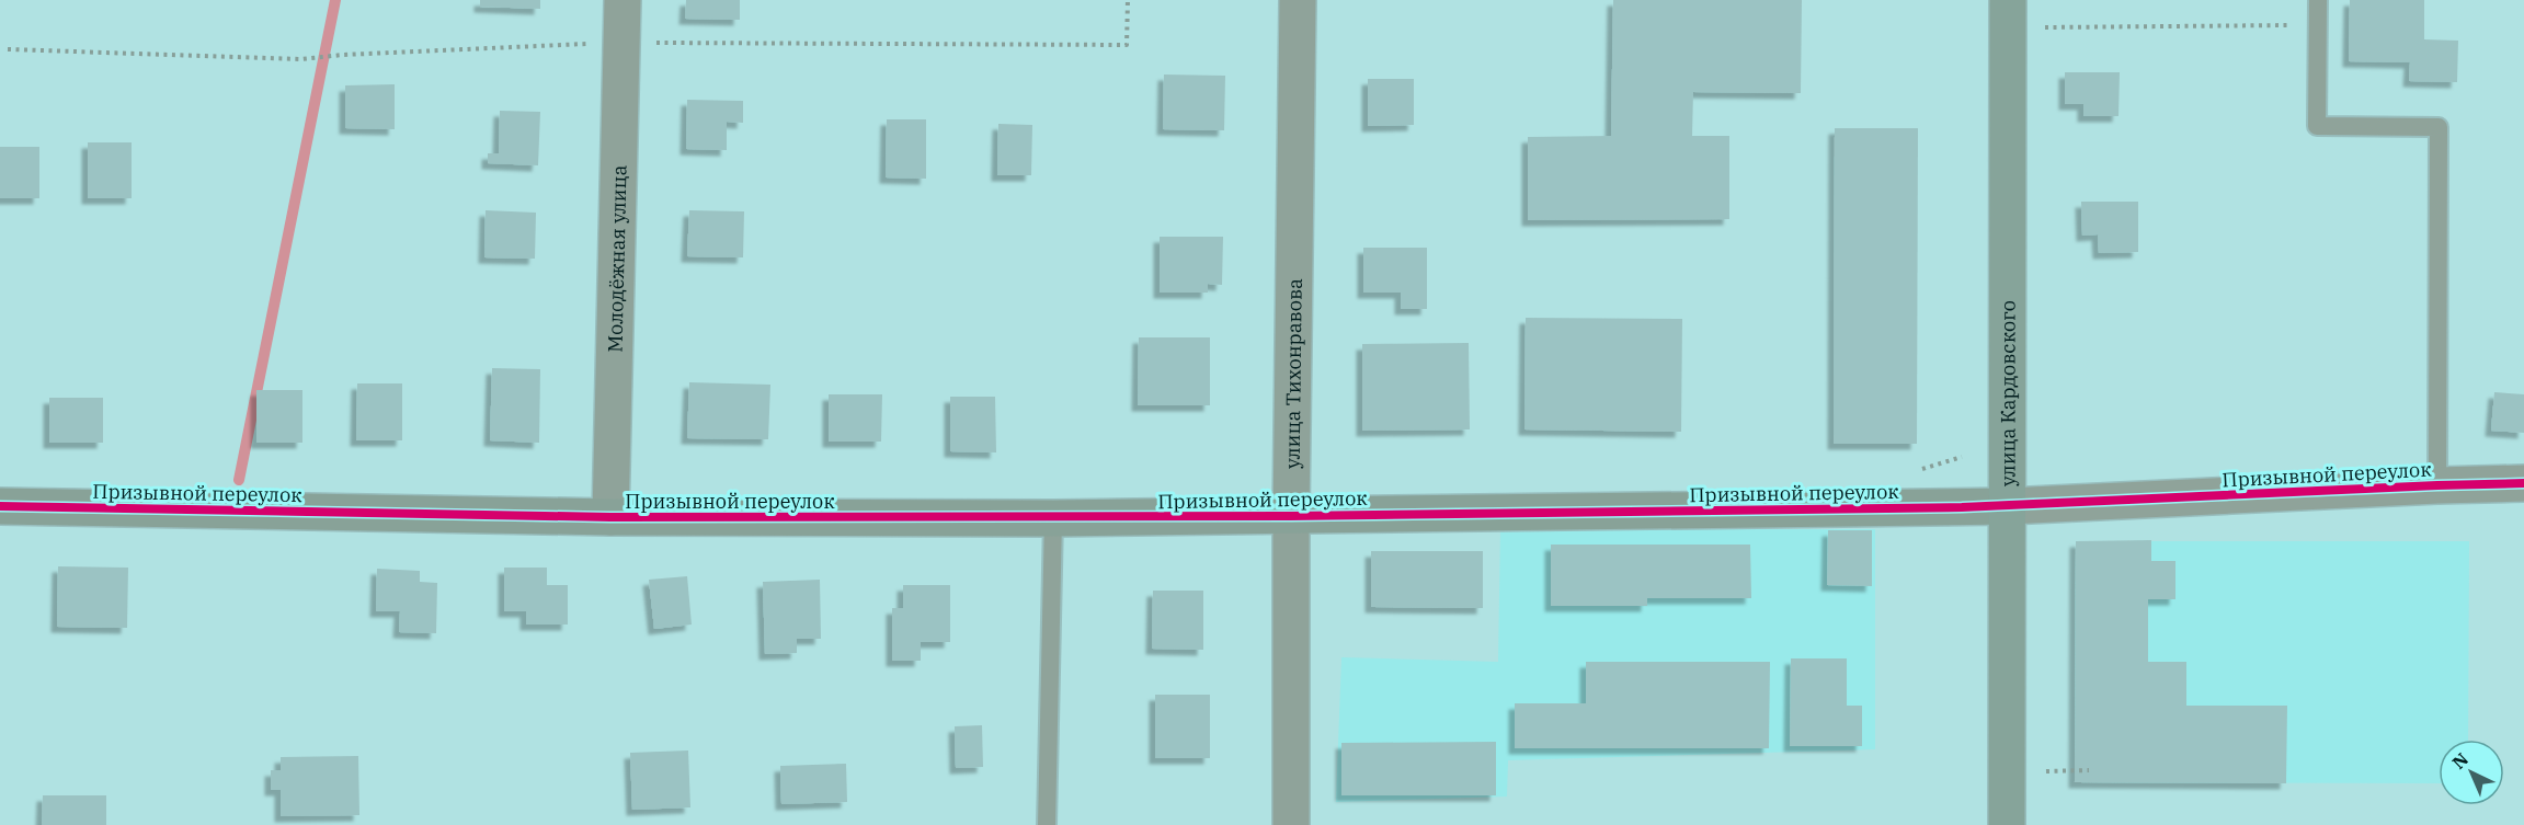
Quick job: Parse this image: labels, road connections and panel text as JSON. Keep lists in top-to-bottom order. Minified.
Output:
{"streets":{"main road":["улица Кардовского"],"street":["Молодёжная улица","улица Тихонравова","Призывной переулок"]},"crossings":[["Молодёжная улица","Призывной переулок"],["улица Тихонравова","Призывной переулок"],["улица Кардовского","Призывной переулок"]],"north":"top left"}
